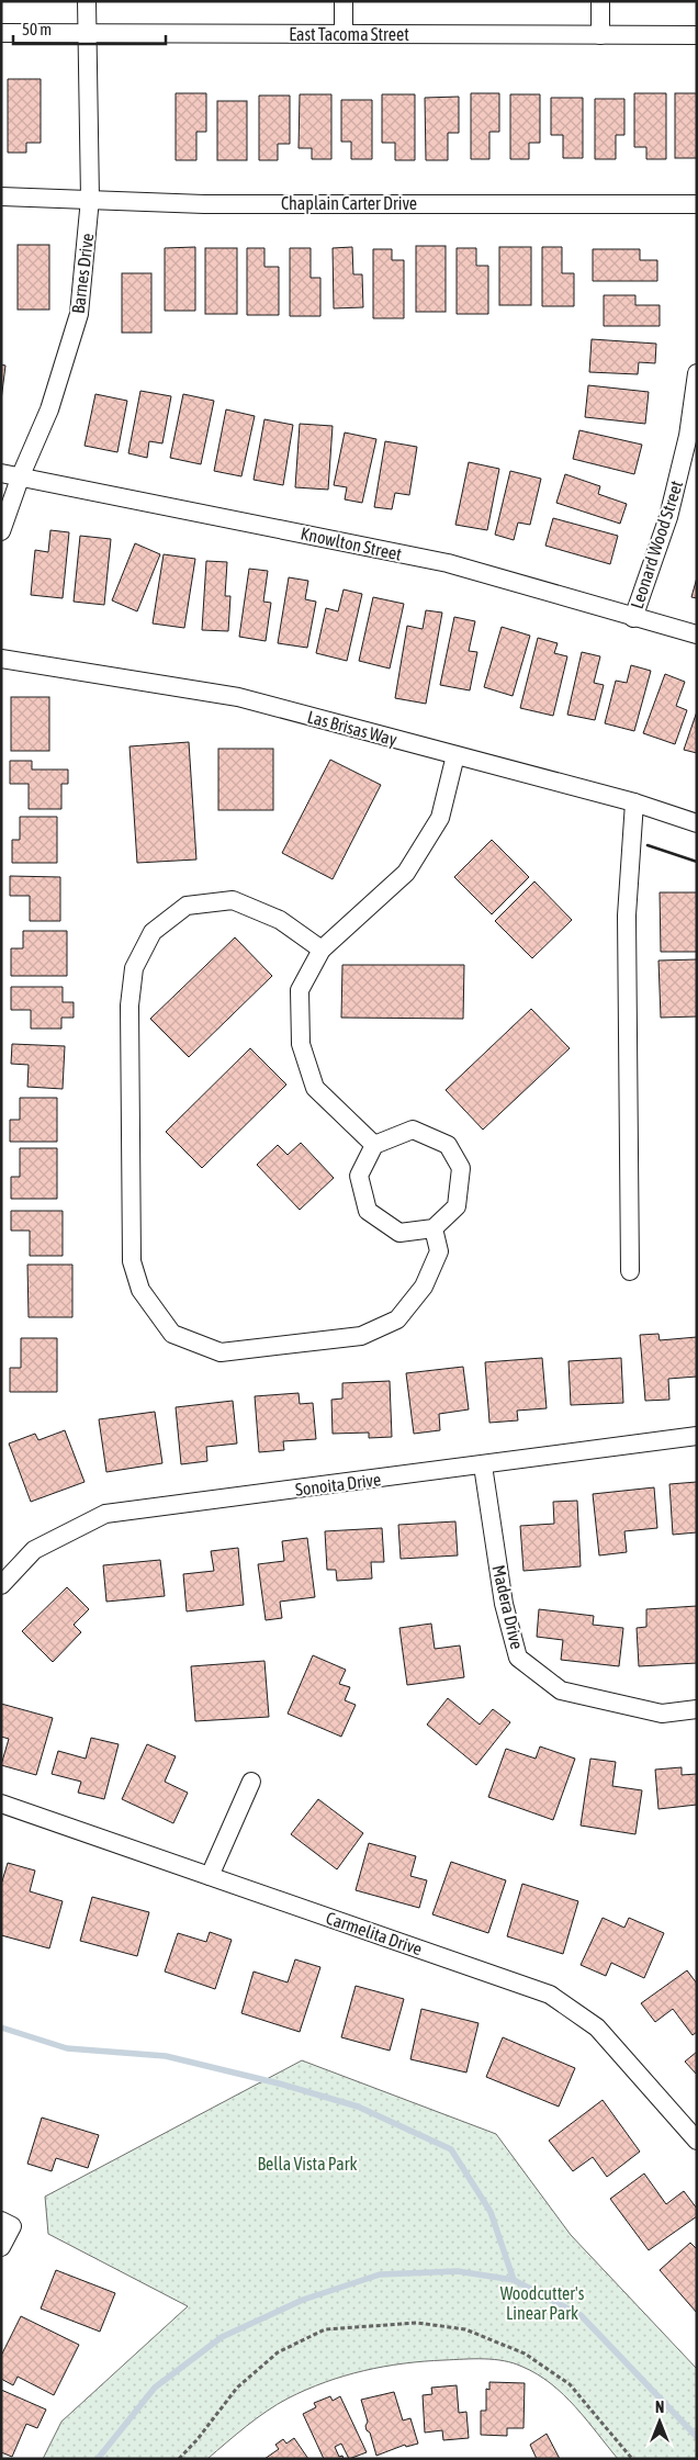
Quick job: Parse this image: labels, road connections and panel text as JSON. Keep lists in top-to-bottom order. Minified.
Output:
{"streets":{"street":["East Tacoma Street","Chaplain Carter Drive","Barnes Drive","Knowlton Street","Leonard Wood Street","Las Brisas Way","Sonoita Drive","Madera Drive","Carmelita Drive"]},"crossings":[["East Tacoma Street","Barnes Drive"],["Chaplain Carter Drive","Barnes Drive"],["Barnes Drive","Knowlton Street"],["Knowlton Street","Leonard Wood Street"],["Sonoita Drive","Madera Drive"]],"parks":["Bella Vista Park","Woodcutter's Linear Park"],"scale_bar":"50 m","north":"top"}
